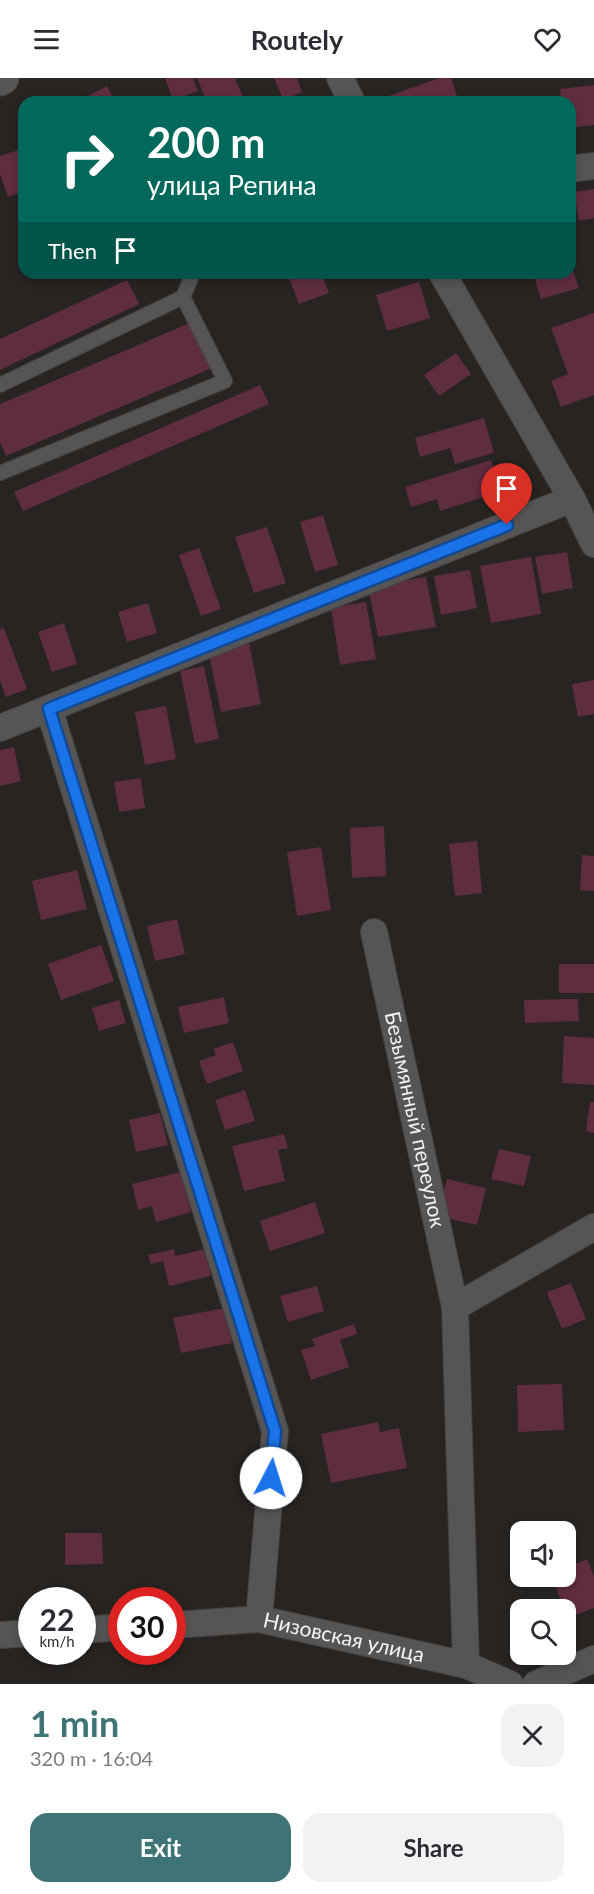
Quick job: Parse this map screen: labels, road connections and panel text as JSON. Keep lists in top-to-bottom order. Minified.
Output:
{"streets":{"street":["Безымянный переулок","Низовская улица"]},"crossings":[["Безымянный переулок","Низовская улица"]],"page":{"header":"Routely","turn":["200 m","улица Репина"],"then":"Then","speed":"22 km/h","limit":"30","heading":["1 min","320 m · 16:04"],"buttons":["Exit","Share"]}}
